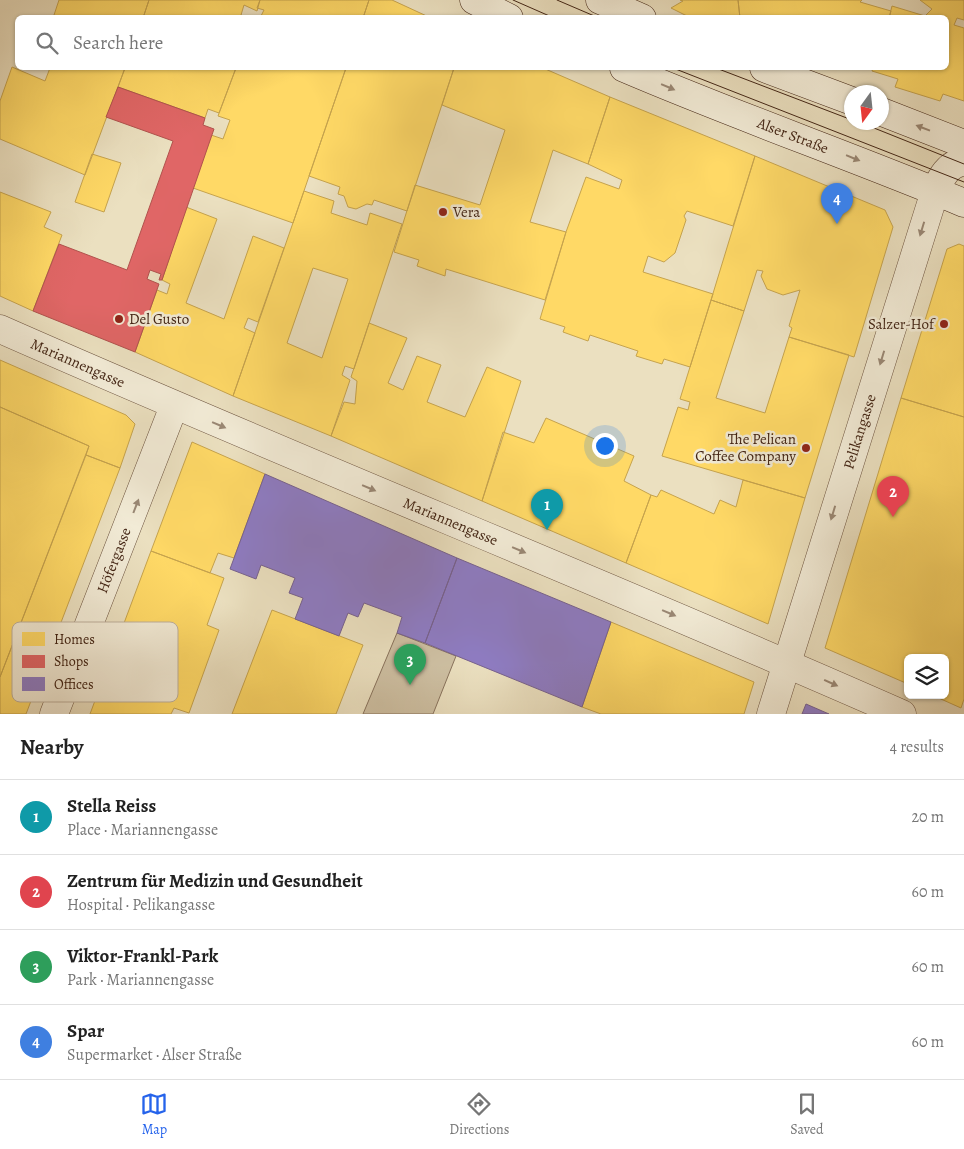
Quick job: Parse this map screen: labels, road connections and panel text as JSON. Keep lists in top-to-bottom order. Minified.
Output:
{"streets":{"street":["Alser Straße","Mariannengasse","Pelikangasse","Höfergasse"]},"crossings":[["Alser Straße","Pelikangasse"],["Mariannengasse","Pelikangasse"],["Mariannengasse","Höfergasse"]],"one_way":["Mariannengasse","Pelikangasse","Höfergasse"],"places":["Vera","Del Gusto","Salzer-Hof","The Pelican Coffee Company"],"legend":["Homes","Shops","Offices"],"north":"bottom","page":{"search":"Search here","pins":["4","2","1","3"],"heading":["Nearby","4 results"],"list":[{"mark":"1","name":"Stella Reiss","note":"Place · Mariannengasse","value":"20 m"},{"mark":"2","name":"Zentrum für Medizin und Gesundheit","note":"Hospital · Pelikangasse","value":"60 m"},{"mark":"3","name":"Viktor-Frankl-Park","note":"Park · Mariannengasse","value":"60 m"},{"mark":"4","name":"Spar","note":"Supermarket · Alser Straße","value":"60 m"}],"nav":["Map","Directions","Saved"]}}
